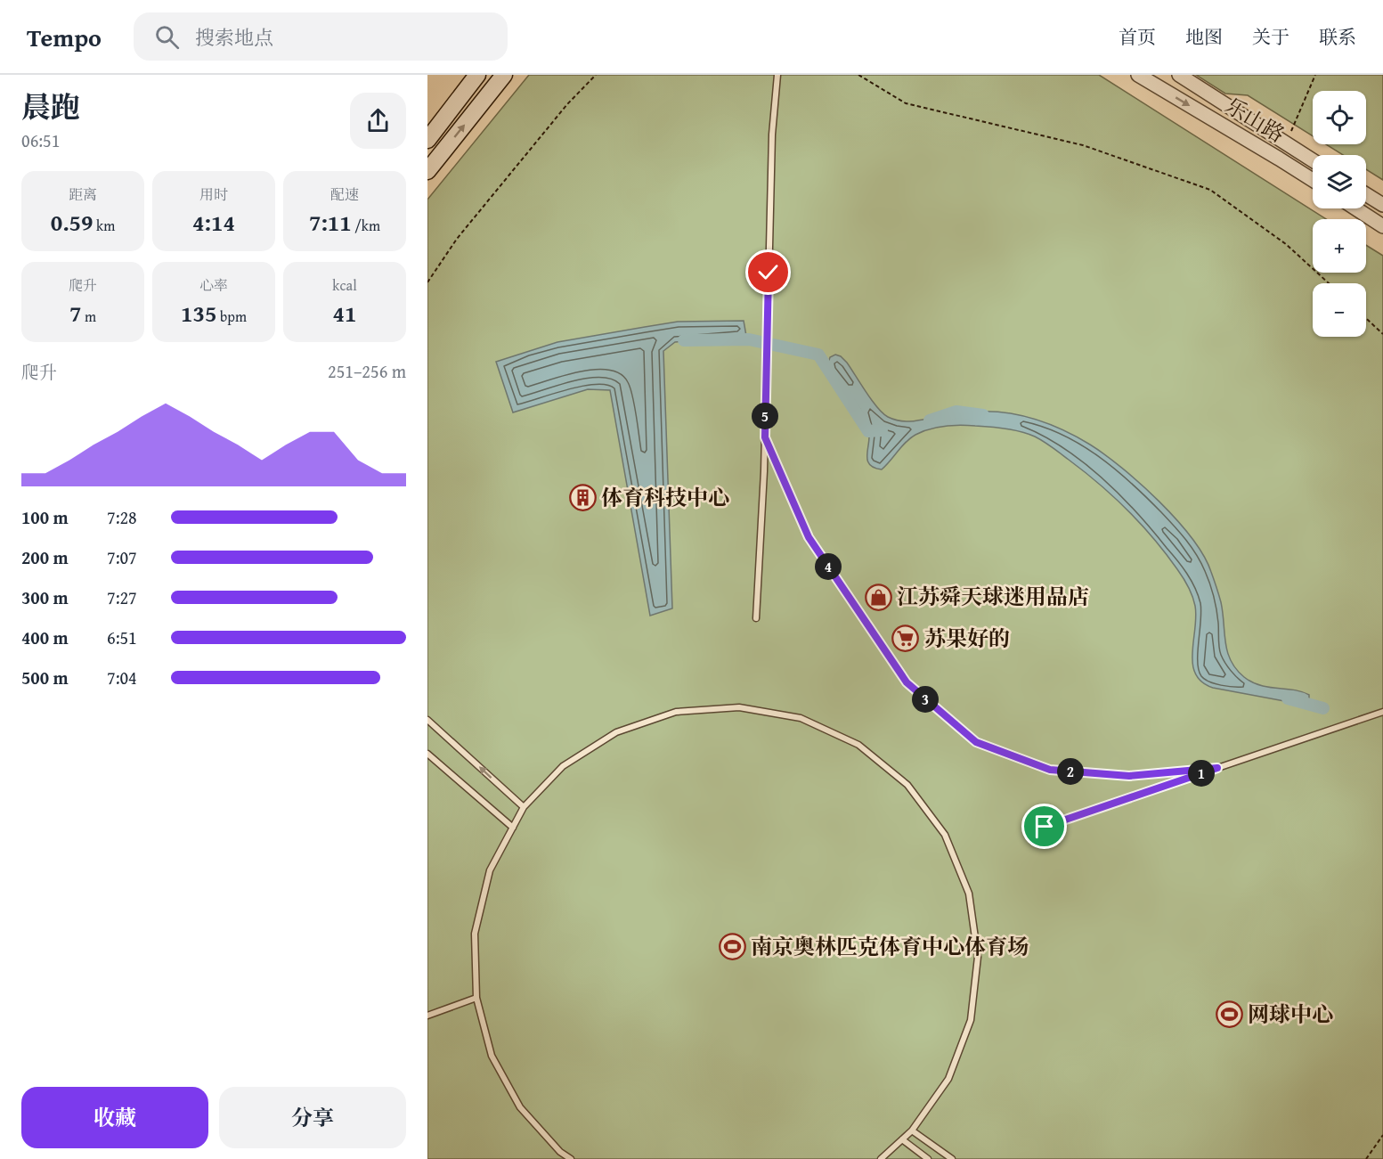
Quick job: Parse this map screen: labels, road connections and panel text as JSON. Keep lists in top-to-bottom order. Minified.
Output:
{"streets":{"street":["乐山路"]},"places":{"building":["体育科技中心"],"shop":["江苏舜天球迷用品店"],"supermarket":["苏果好的"],"sports":["南京奥林匹克体育中心体育场","网球中心"]},"page":{"header":"Tempo","search":"搜索地点","nav":["首页","地图","关于","联系"],"heading":["晨跑","06:51"],"map_buttons":["+","−"],"stats":[["距离","0.59 km"],["用时","4:14"],["配速","7:11 /km"],["爬升","7 m"],["心率","135 bpm"],["kcal","41"]],"chart":["爬升","251–256 m"],"pins":["5","4","3","2","1"],"list":[{"name":"100 m","note":"7:28"},{"name":"200 m","note":"7:07"},{"name":"300 m","note":"7:27"},{"name":"400 m","note":"6:51"},{"name":"500 m","note":"7:04"}],"buttons":["收藏","分享"]}}
